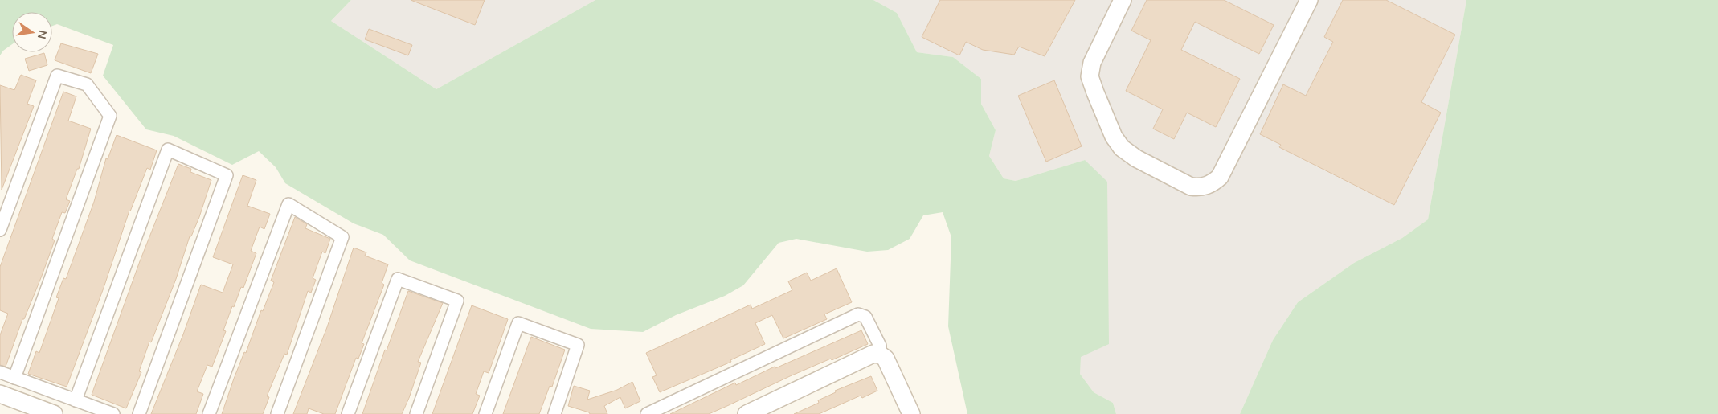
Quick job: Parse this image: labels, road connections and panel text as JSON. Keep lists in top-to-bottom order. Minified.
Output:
{"north":"right"}
